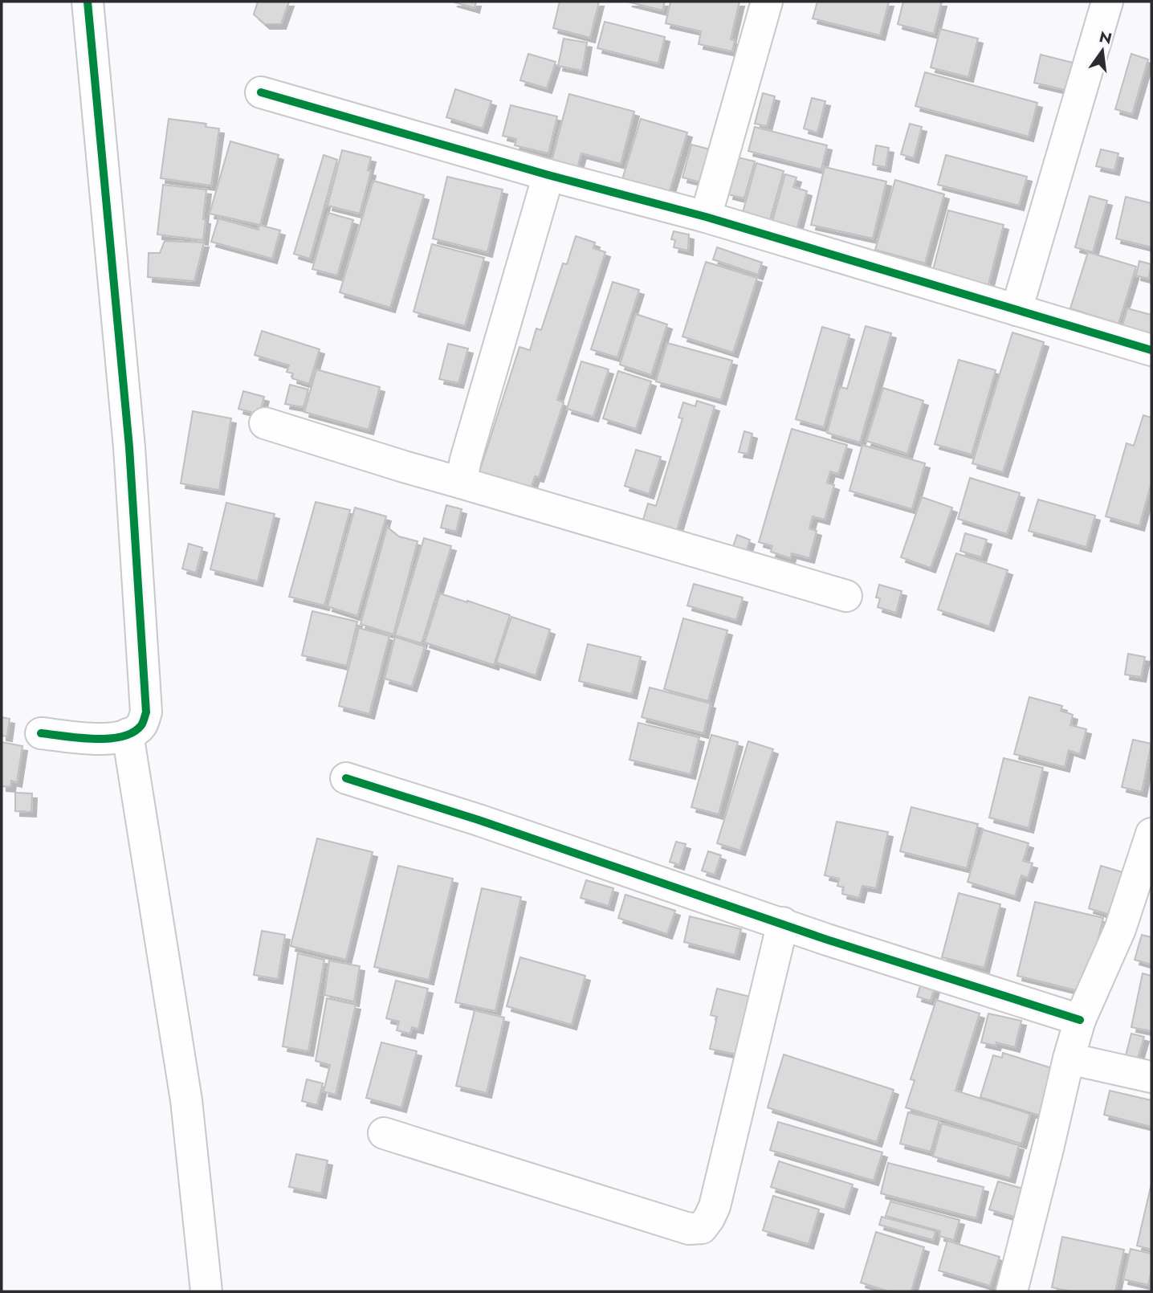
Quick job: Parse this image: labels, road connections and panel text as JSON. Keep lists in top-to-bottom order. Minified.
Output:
{"north":"top"}
